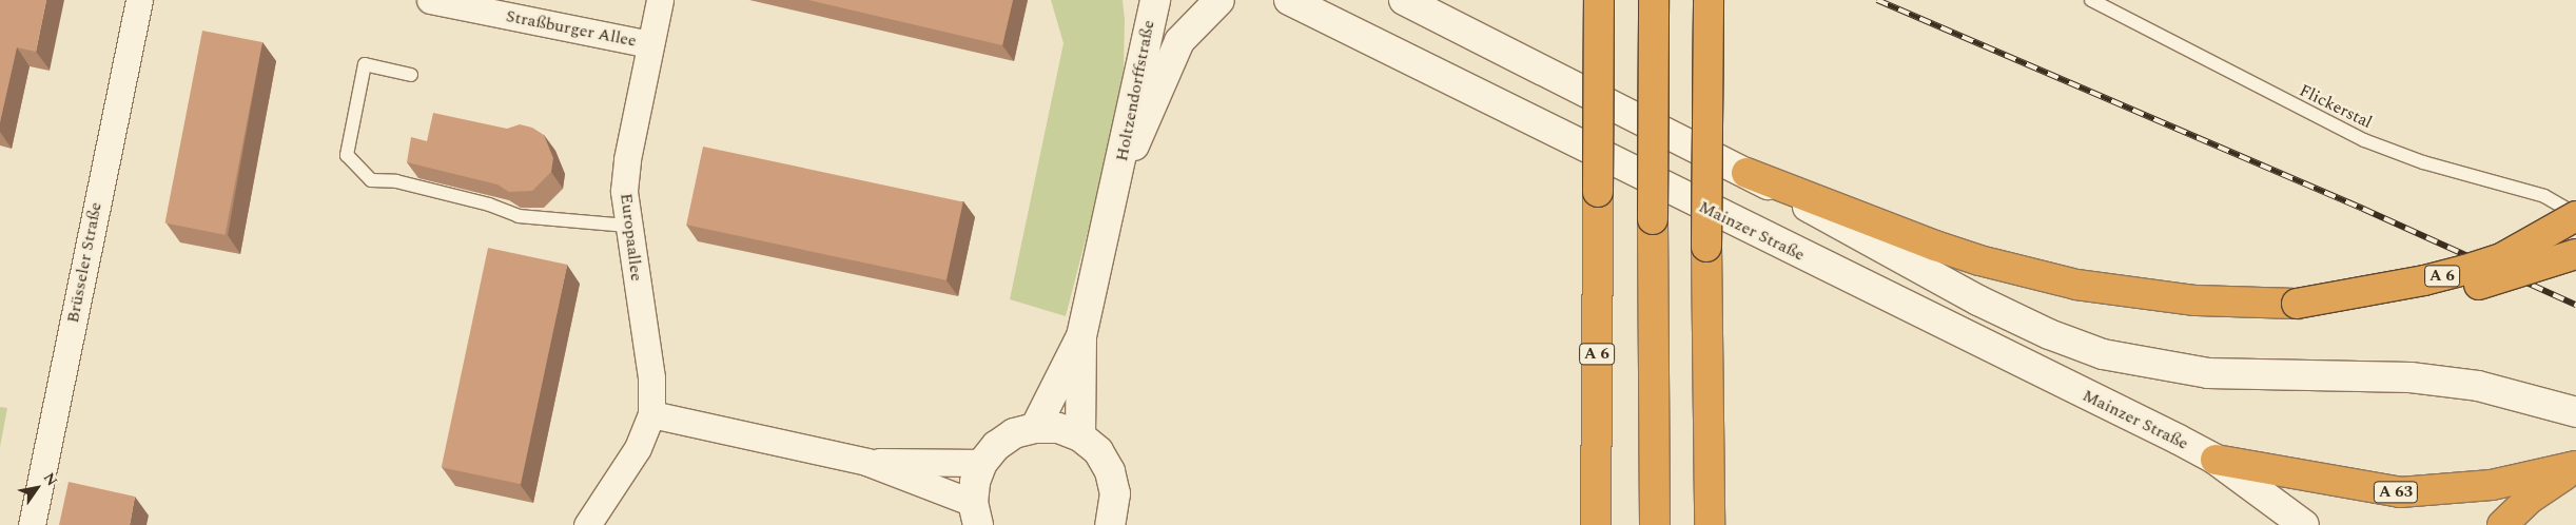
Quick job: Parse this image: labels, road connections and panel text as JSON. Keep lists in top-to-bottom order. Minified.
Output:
{"streets":{"highway":["A 6","A 63"],"main road":["Holtzendorffstraße","Mainzer Straße"],"street":["Straßburger Allee","Europaallee","Brüsseler Straße"],"lane":["Flickerstal"]},"crossings":[["Straßburger Allee","Europaallee"],["Flickerstal","A 6"],["Mainzer Straße","A 63"]],"north":"top right"}
